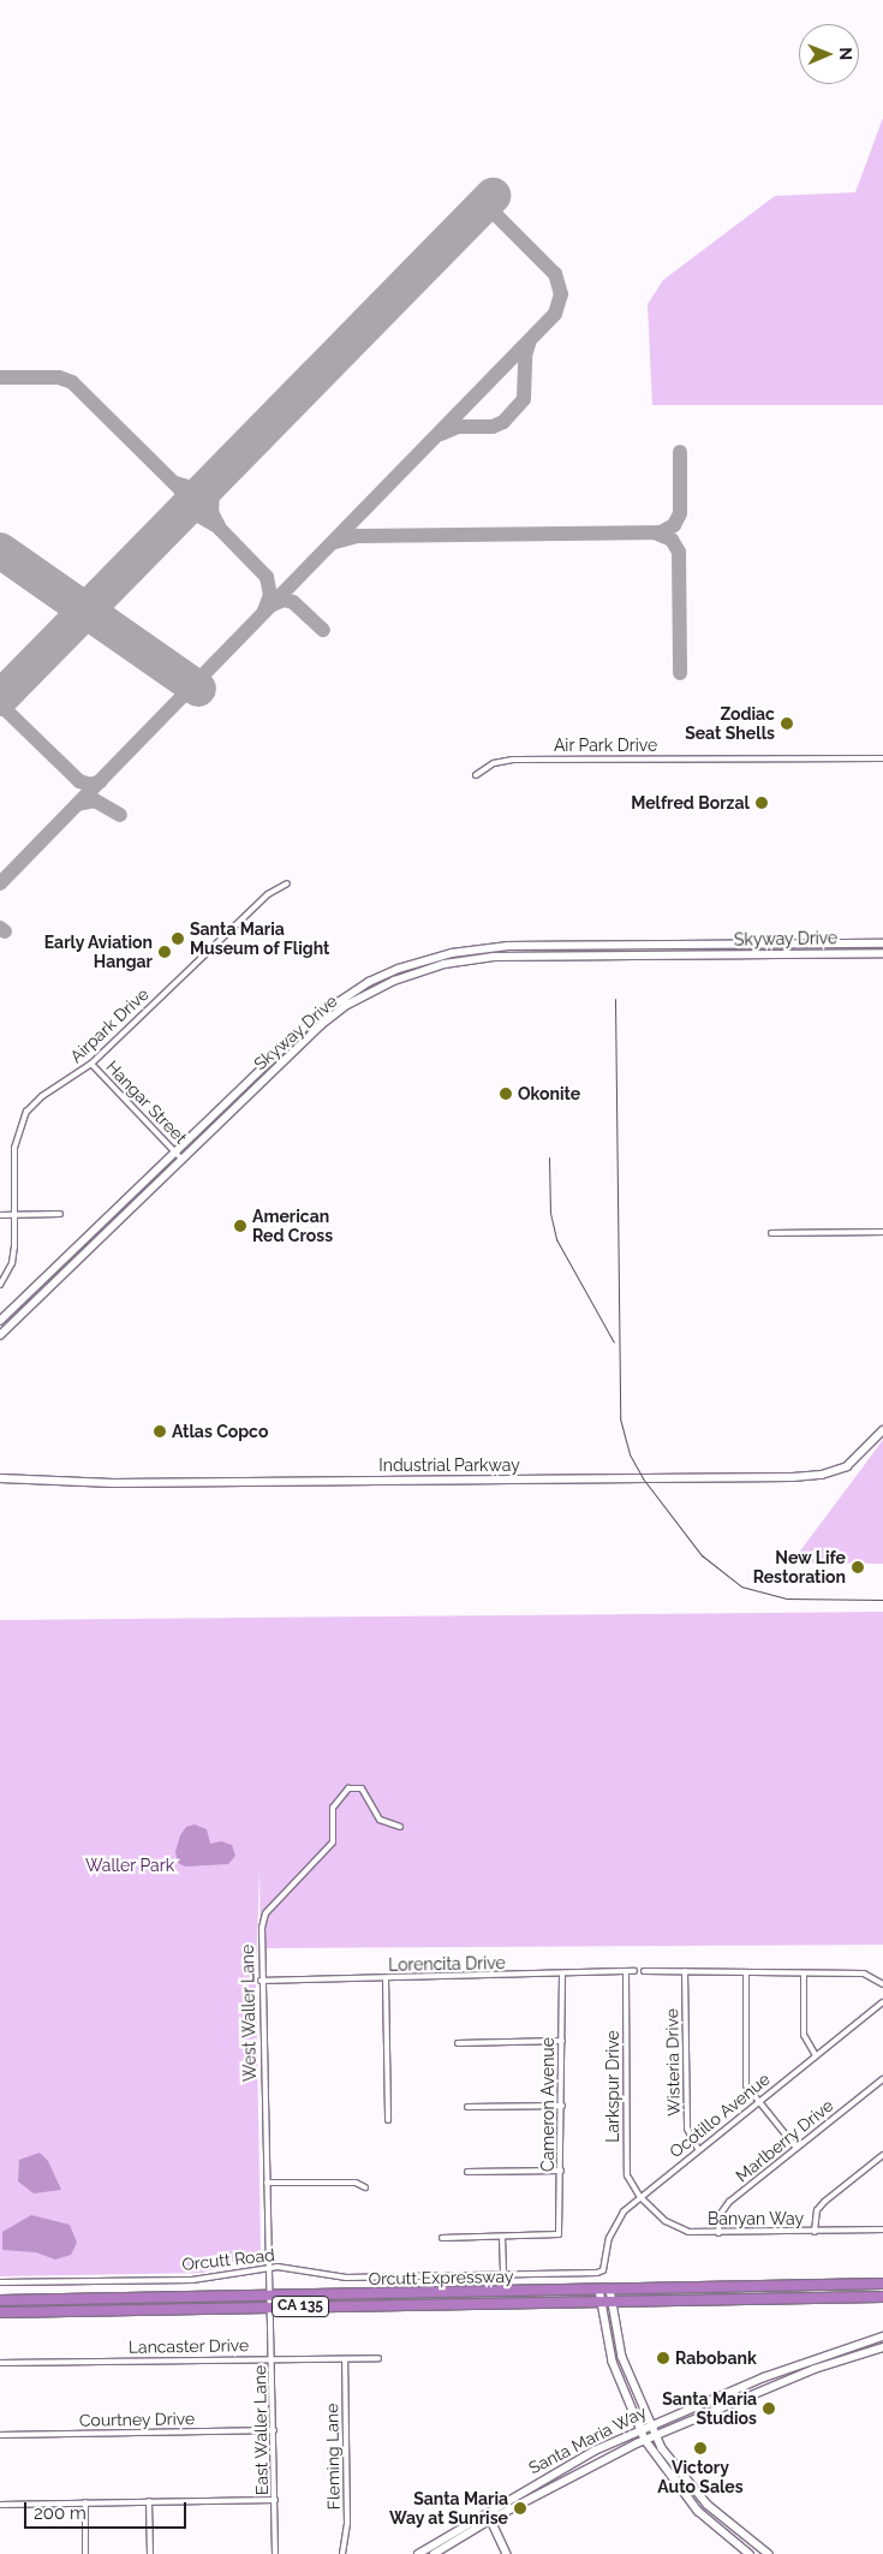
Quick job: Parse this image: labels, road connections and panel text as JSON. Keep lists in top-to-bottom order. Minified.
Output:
{"streets":{"highway":["Orcutt Expressway","CA 135"],"main road":["Skyway Drive","Industrial Parkway","Santa Maria Way"],"street":["Air Park Drive","Airpark Drive","Hangar Street","Lorencita Drive","West Waller Lane","Wisteria Drive","Larkspur Drive","Cameron Avenue","Ocotillo Avenue","Marlberry Drive","Banyan Way","Orcutt Road","Lancaster Drive","Courtney Drive","East Waller Lane","Fleming Lane"]},"crossings":[["Skyway Drive","Hangar Street"],["Airpark Drive","Hangar Street"],["Lorencita Drive","West Waller Lane"],["Lorencita Drive","Larkspur Drive"],["Lorencita Drive","Cameron Avenue"],["West Waller Lane","Orcutt Road"],["West Waller Lane","Orcutt Expressway"],["West Waller Lane","East Waller Lane"],["Wisteria Drive","Ocotillo Avenue"],["Larkspur Drive","Ocotillo Avenue"],["Larkspur Drive","Banyan Way"],["Ocotillo Avenue","Banyan Way"],["Ocotillo Avenue","Orcutt Road"],["Marlberry Drive","Banyan Way"],["Orcutt Expressway","East Waller Lane"],["Lancaster Drive","East Waller Lane"],["Lancaster Drive","Fleming Lane"],["Courtney Drive","East Waller Lane"]],"parks":["Waller Park"],"places":["Zodiac Seat Shells","Melfred Borzal","Santa Maria Museum of Flight","Early Aviation Hangar","Okonite","American Red Cross","Atlas Copco","New Life Restoration","Rabobank","Santa Maria Studios","Victory Auto Sales","Santa Maria Way at Sunrise"],"scale_bar":"200 m","north":"right"}
